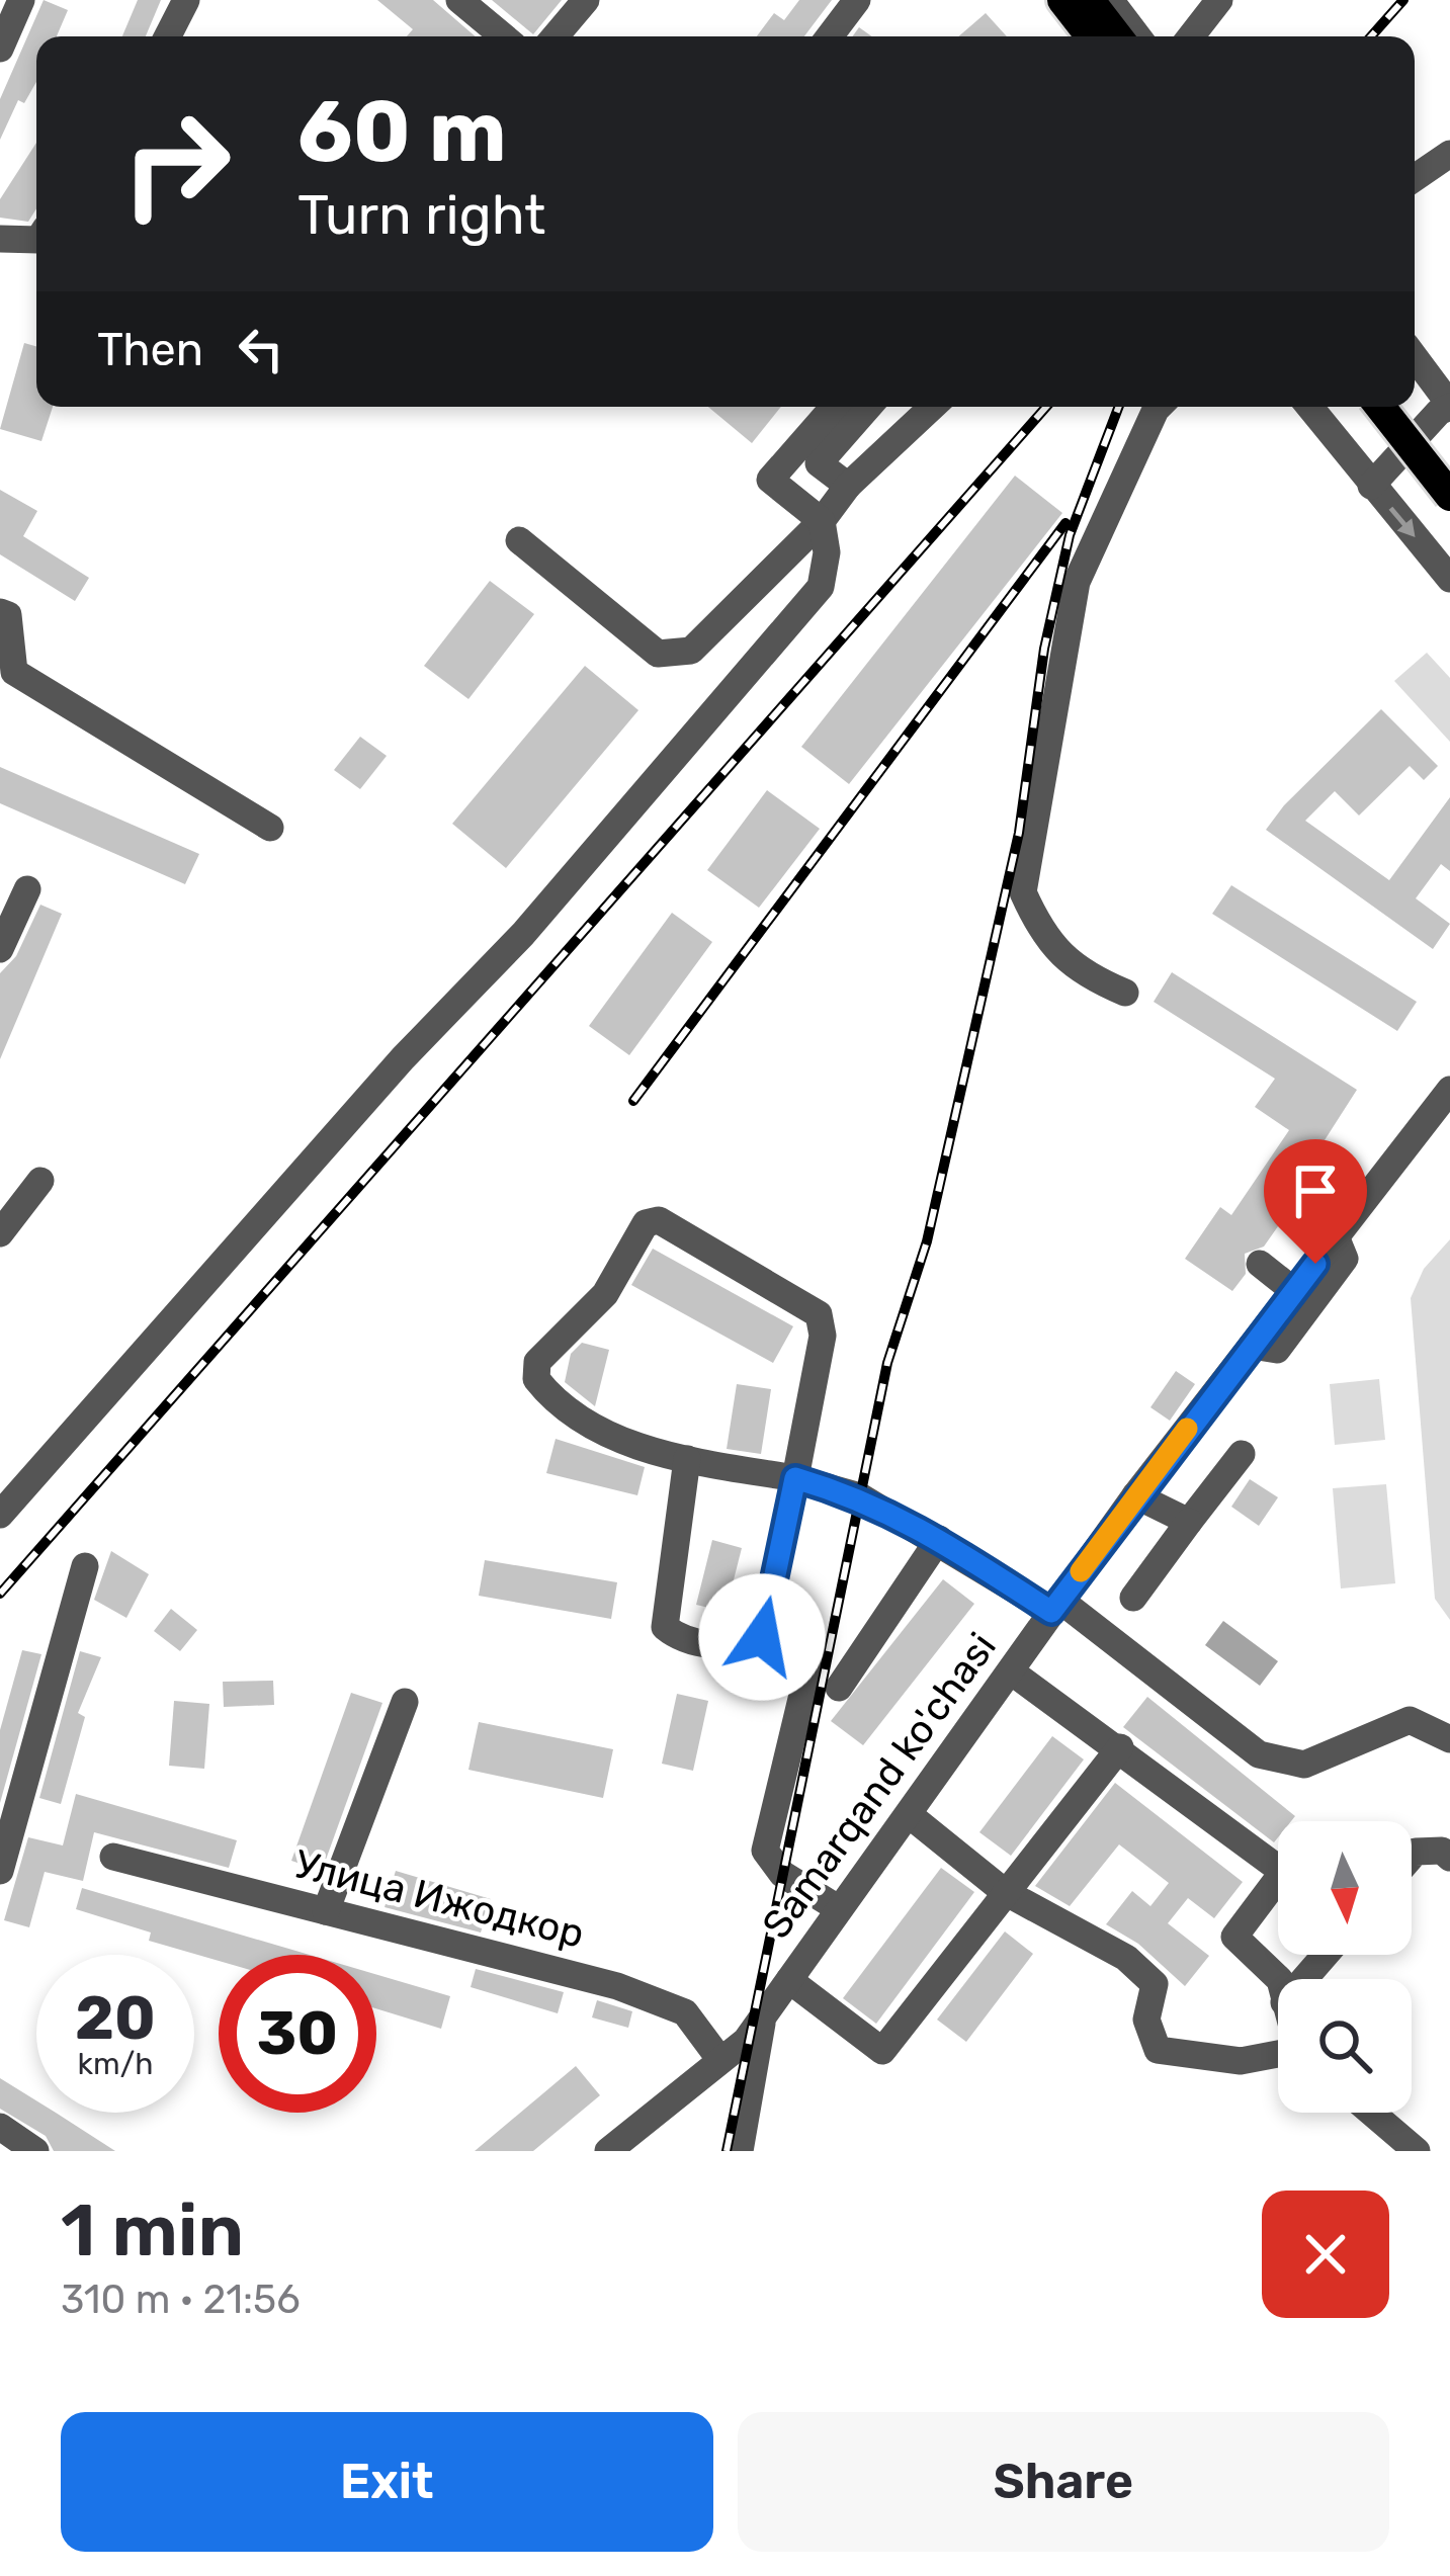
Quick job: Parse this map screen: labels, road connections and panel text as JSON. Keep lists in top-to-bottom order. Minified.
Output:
{"streets":{"street":["Samarqand ko'chasi","Улица Ижодкор"]},"crossings":[["Samarqand ko'chasi","Улица Ижодкор"]],"north":"bottom","page":{"turn":["60 m","Turn right"],"then":"Then","speed":"20 km/h","limit":"30","heading":["1 min","310 m · 21:56"],"buttons":["Exit","Share"]}}
